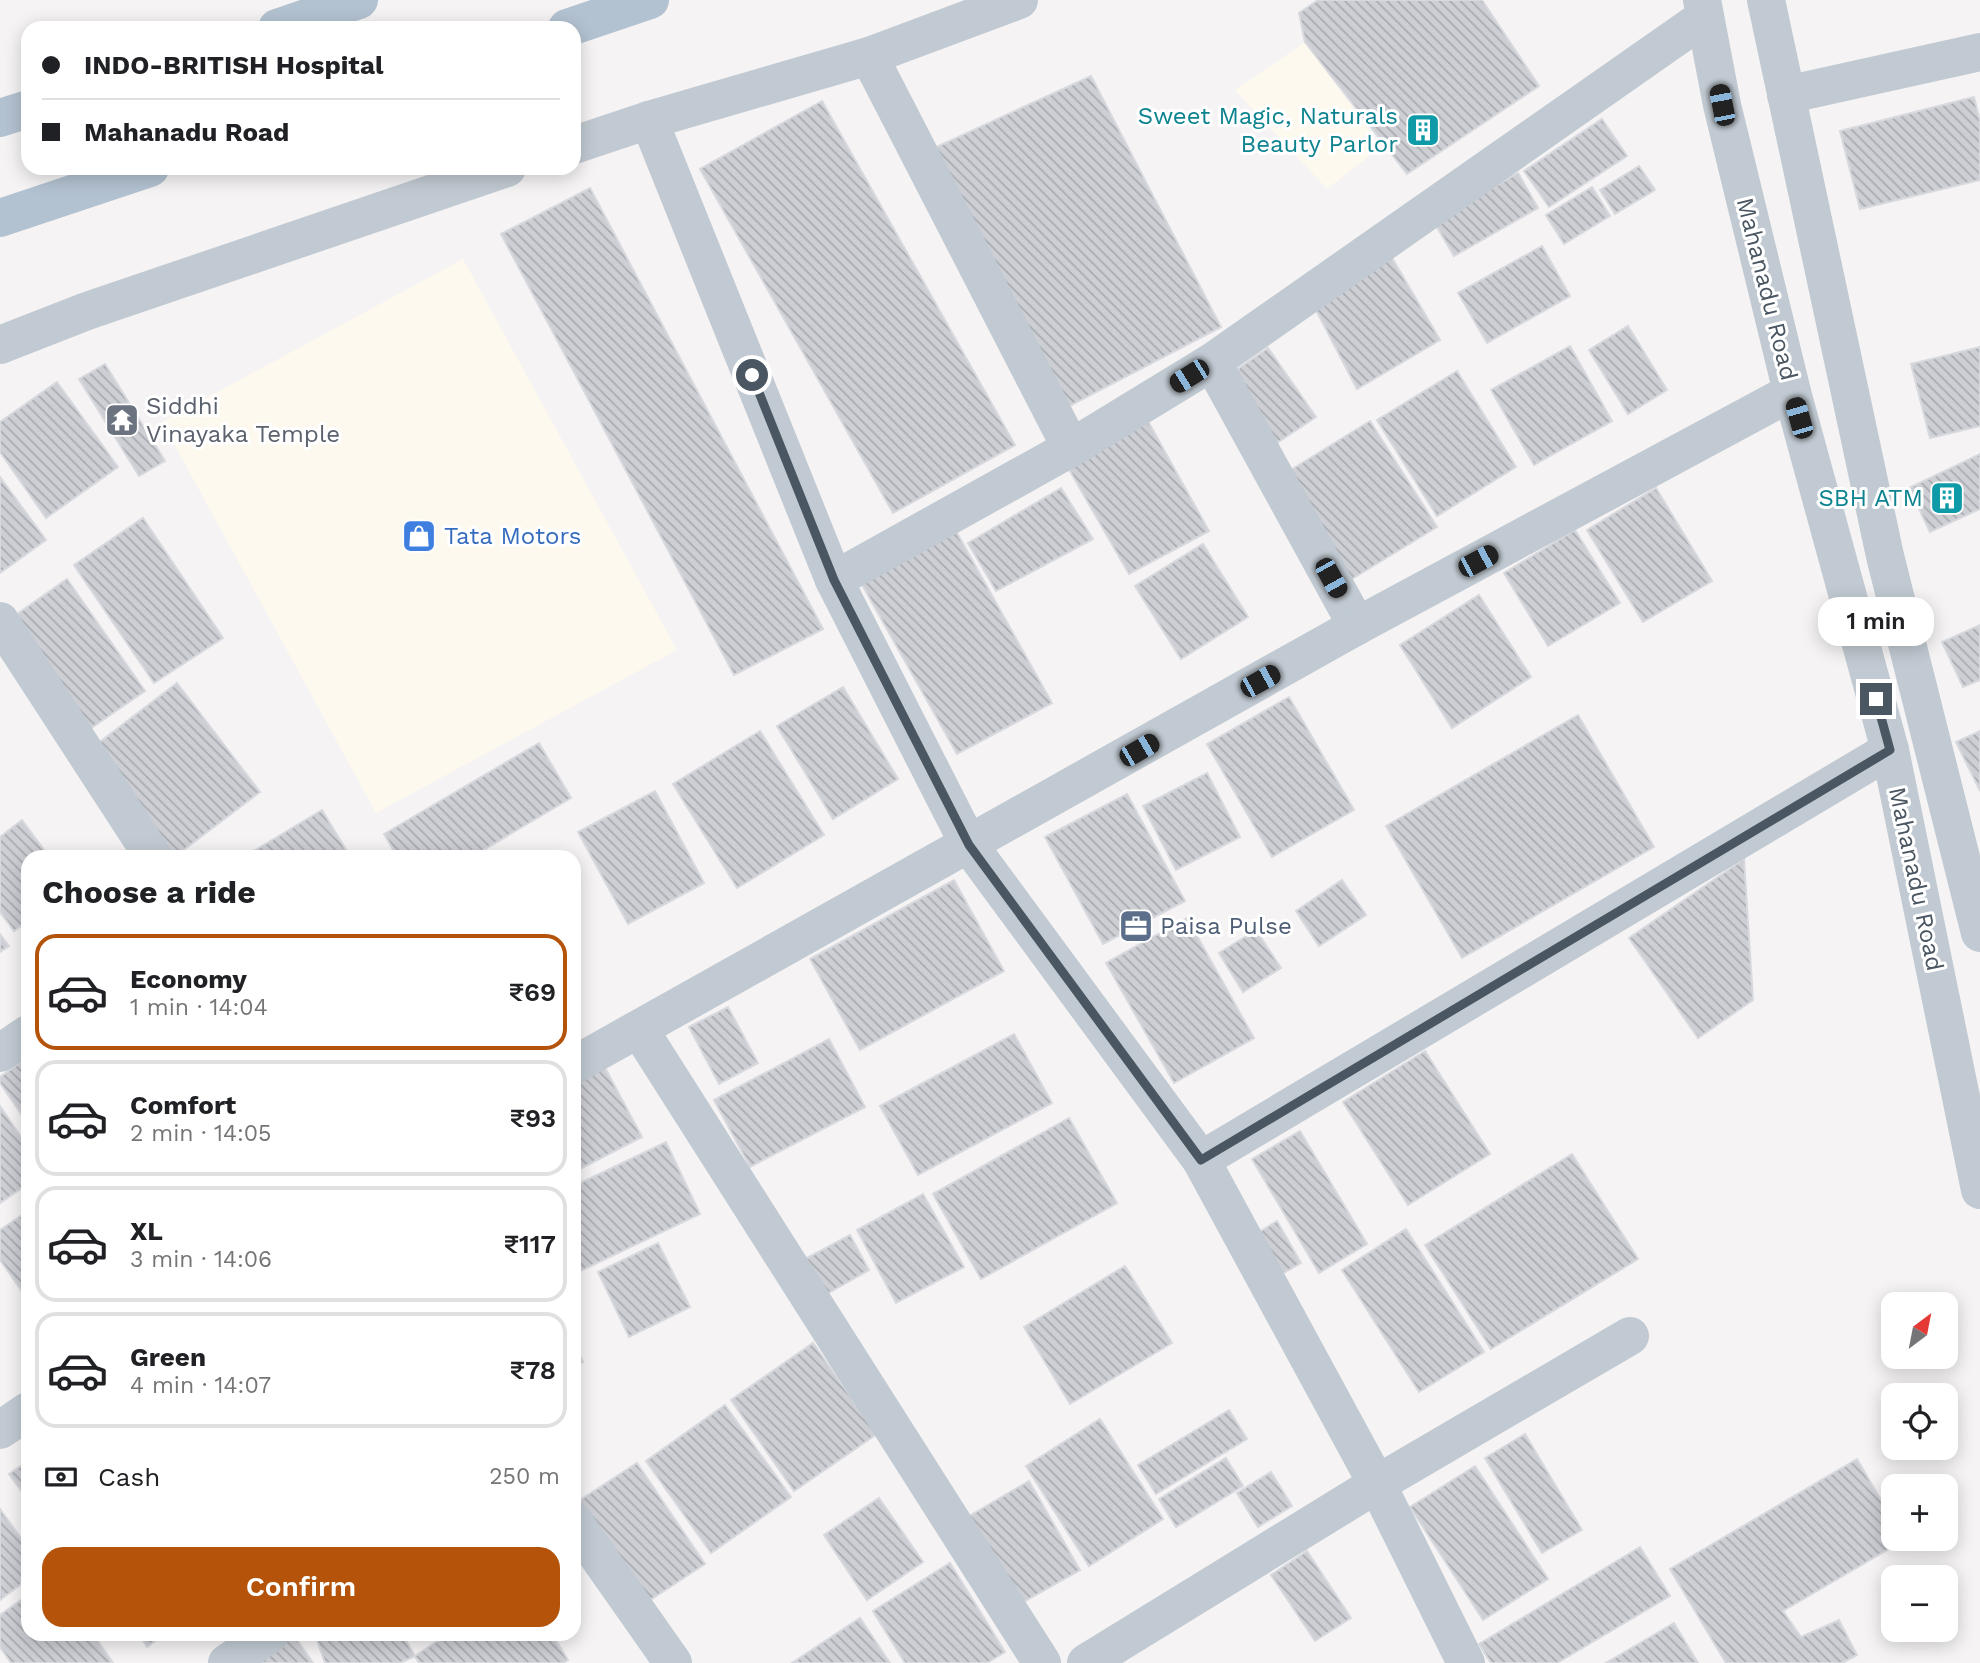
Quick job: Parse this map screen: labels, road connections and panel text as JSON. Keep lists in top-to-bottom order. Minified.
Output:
{"streets":{"street":["Mahanadu Road"]},"places":{"building":["Sweet Magic, Naturals Beauty Parlor","SBH ATM"],"temple":["Siddhi Vinayaka Temple"],"shop":["Tata Motors"],"office":["Paisa Pulse"]},"north":"top right","page":{"banner":["INDO-BRITISH Hospital","Mahanadu Road"],"bubble":"1 min","heading":"Choose a ride","list":[{"name":"Economy","note":"1 min · 14:04","value":"₹69"},{"name":"Comfort","note":"2 min · 14:05","value":"₹93"},{"name":"XL","note":"3 min · 14:06","value":"₹117"},{"name":"Green","note":"4 min · 14:07","value":"₹78"}],"map_buttons":["+","−"],"pay":["Cash","250 m"],"buttons":"Confirm"}}
